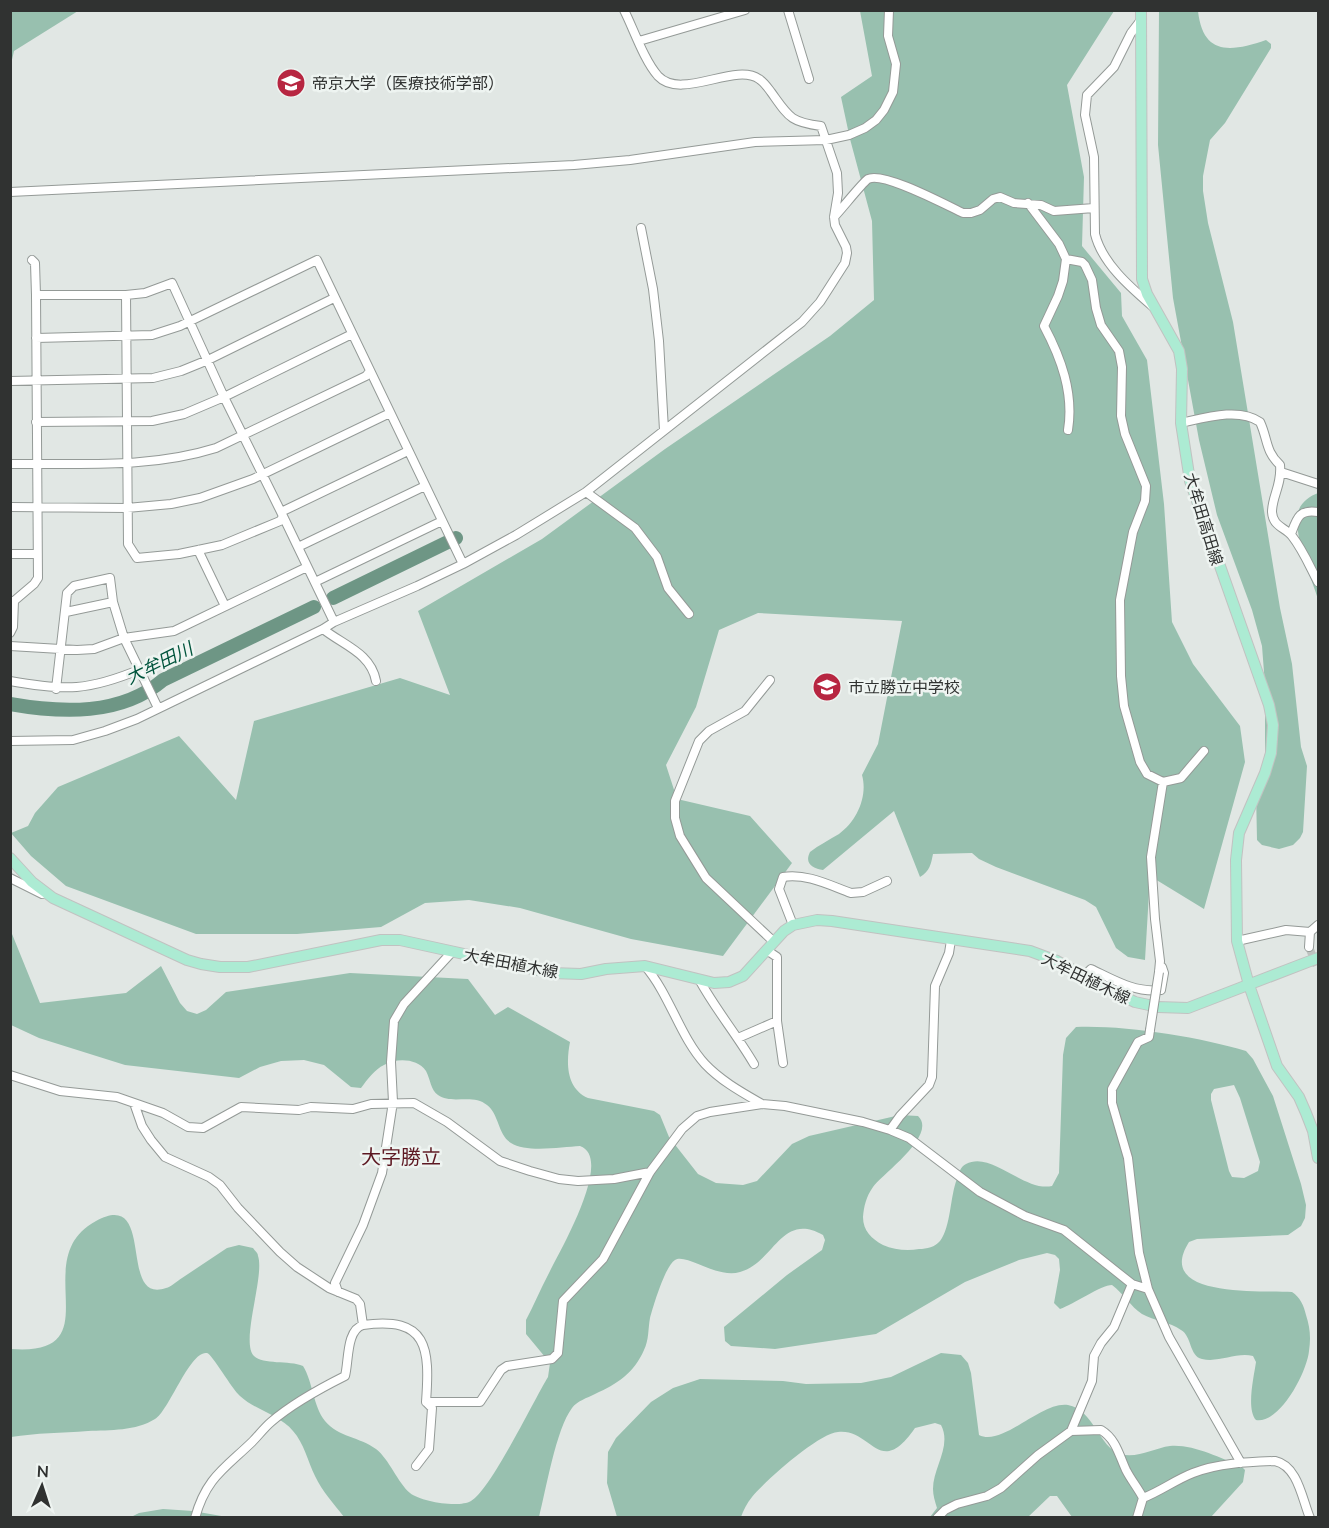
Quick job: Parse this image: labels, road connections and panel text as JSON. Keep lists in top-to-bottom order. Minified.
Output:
{"streets":{"main road":["大牟田高田線","大牟田植木線"]},"crossings":[["大牟田高田線","大牟田植木線"]],"districts":["大字勝立"],"water":["大牟田川"],"places":{"school or university":["帝京大学（医療技術学部）","市立勝立中学校"]},"north":"top"}
